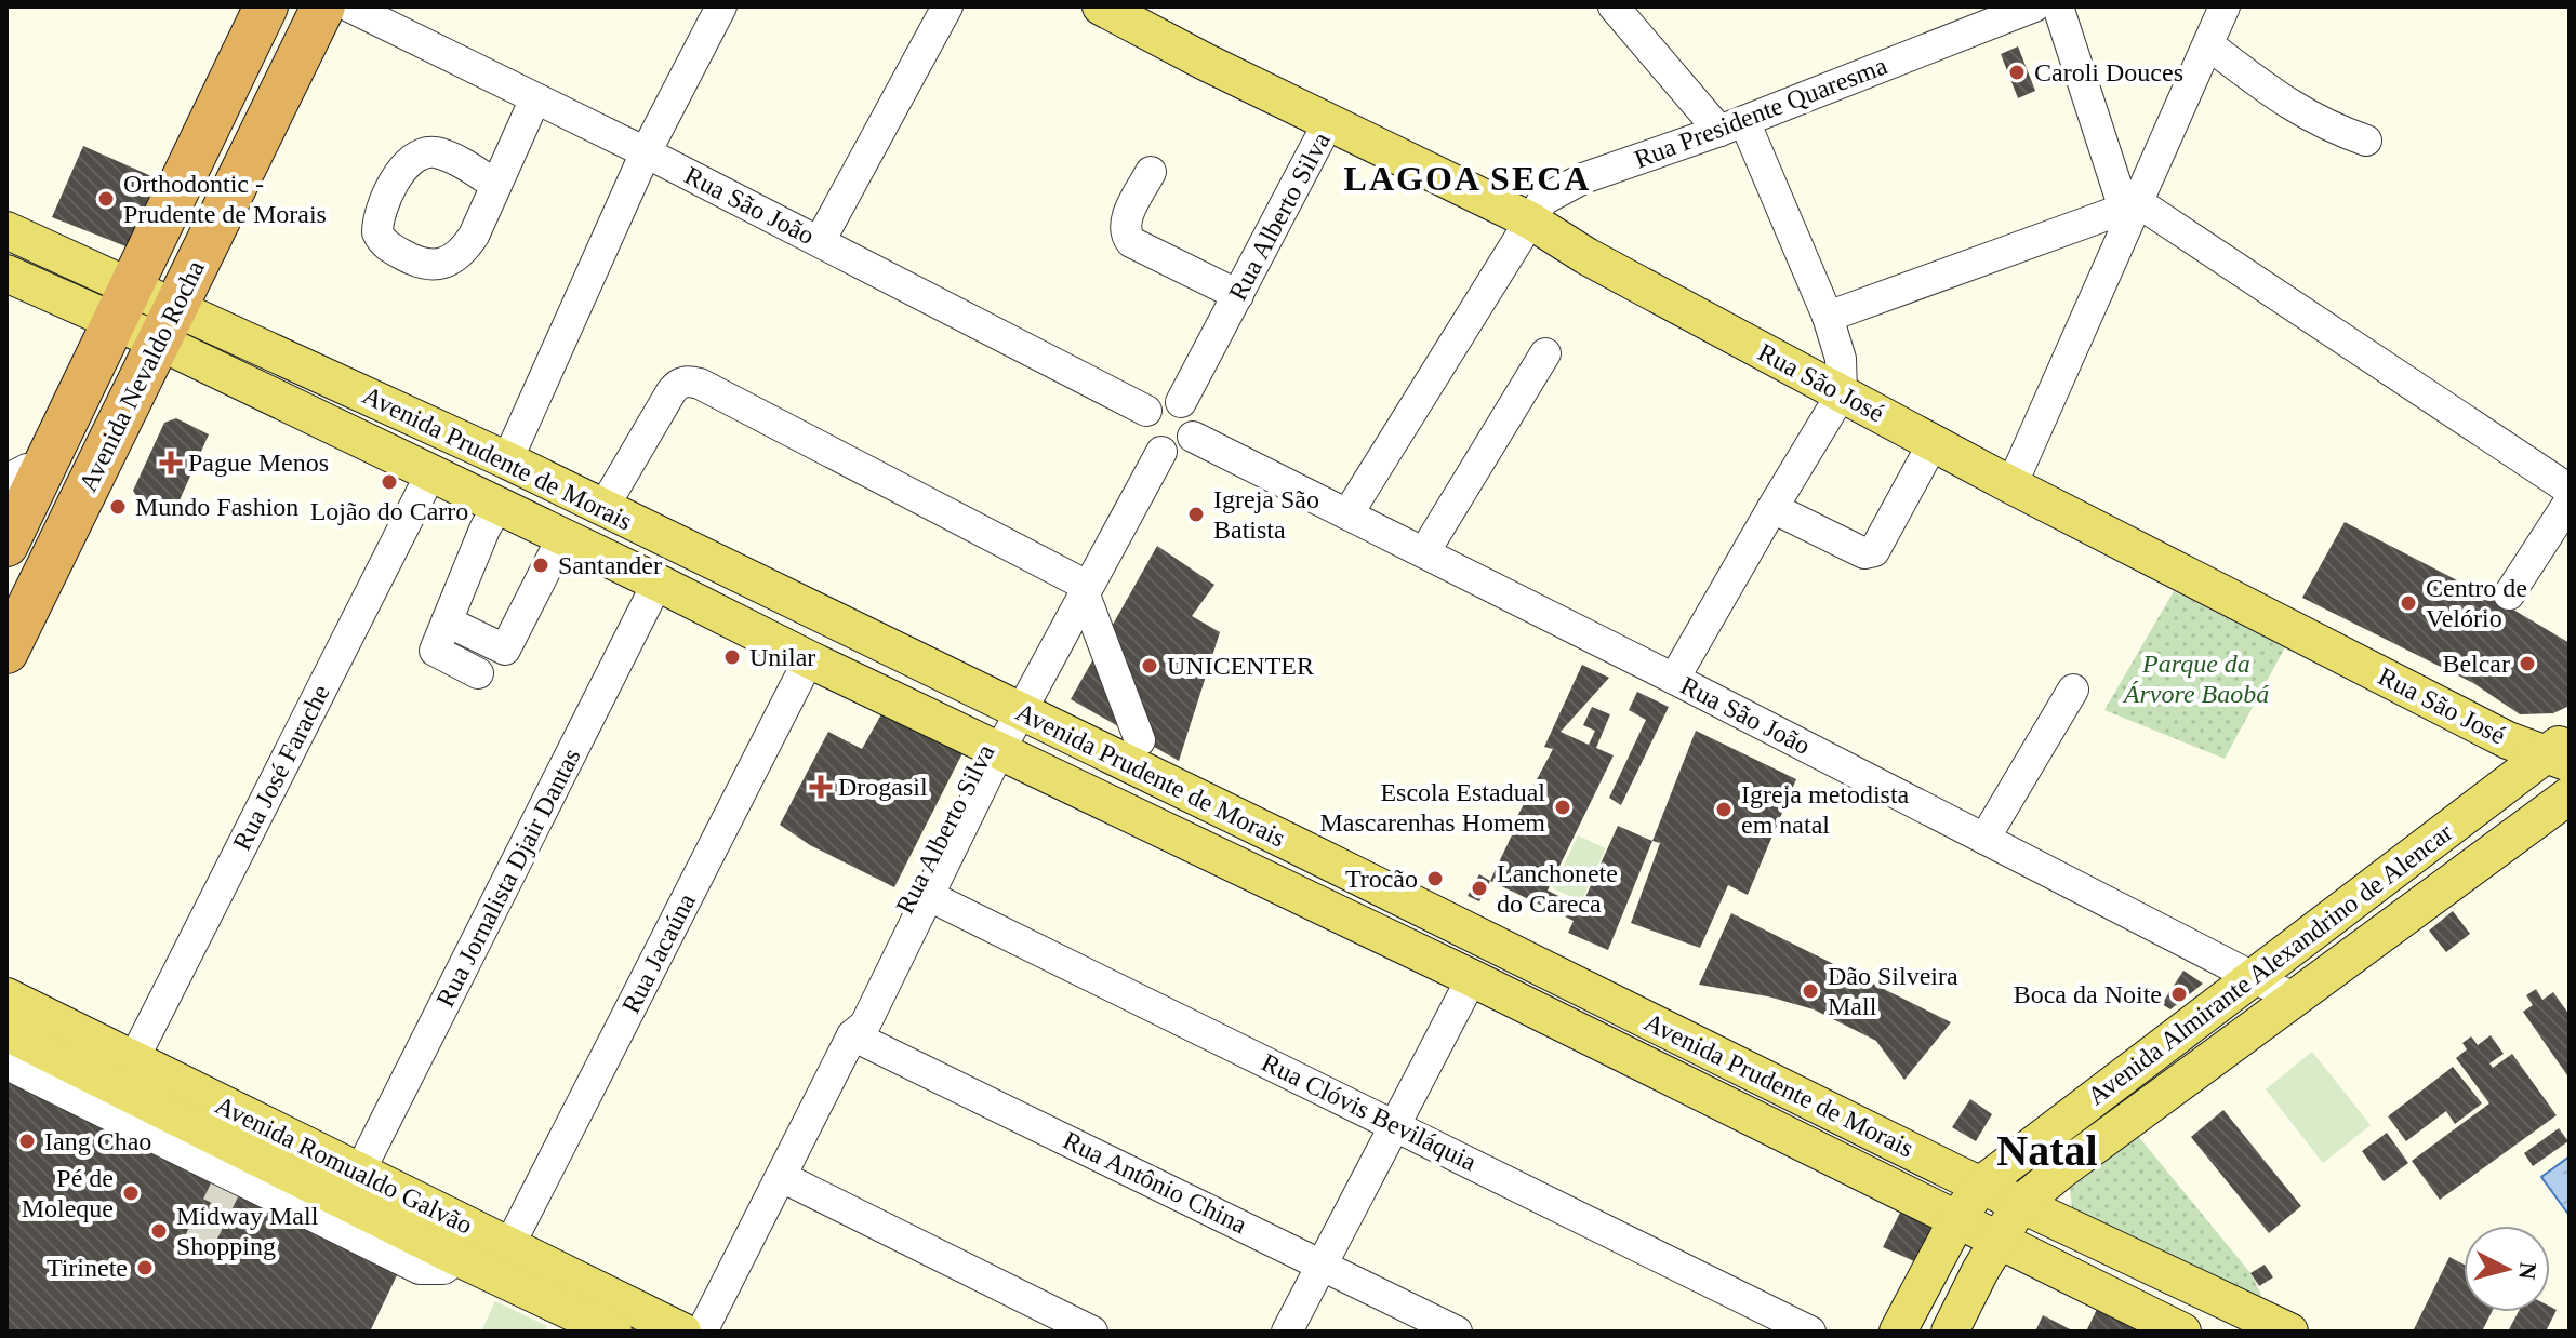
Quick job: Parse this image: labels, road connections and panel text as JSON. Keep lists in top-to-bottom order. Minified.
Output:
{"streets":{"highway":["Avenida Nevaldo Rocha"],"main road":["Rua São José","Avenida Prudente de Morais","Avenida Almirante Alexandrino de Alencar","Avenida Romualdo Galvão"],"street":["Rua Presidente Quaresma","Rua São João","Rua Alberto Silva","Rua José Farache","Rua Jornalista Djair Dantas","Rua Jacaúna","Rua Clóvis Beviláquia","Rua Antônio China"]},"crossings":[["Rua Presidente Quaresma","Rua São João"],["Rua Presidente Quaresma","Rua São José"],["Rua São João","Rua Alberto Silva"],["Rua São João","Avenida Almirante Alexandrino de Alencar"],["Rua Alberto Silva","Rua São José"],["Rua Alberto Silva","Avenida Prudente de Morais"],["Rua Alberto Silva","Rua Clóvis Beviláquia"],["Rua Alberto Silva","Rua Antônio China"],["Avenida Nevaldo Rocha","Avenida Prudente de Morais"],["Rua São José","Avenida Almirante Alexandrino de Alencar"],["Avenida Prudente de Morais","Rua José Farache"],["Avenida Prudente de Morais","Rua Jornalista Djair Dantas"],["Avenida Prudente de Morais","Rua Jacaúna"],["Avenida Prudente de Morais","Avenida Almirante Alexandrino de Alencar"],["Rua José Farache","Avenida Romualdo Galvão"],["Rua Jornalista Djair Dantas","Avenida Romualdo Galvão"],["Rua Jacaúna","Avenida Romualdo Galvão"]],"districts":["LAGOA SECA","Natal"],"parks":["Parque da Árvore Baobá"],"places":{"other":["Caroli Douces","Orthodontic - Prudente de Morais","Lojão do Carro","Mundo Fashion","Igreja São Batista","Santander","Centro de Velório","Unilar","Belcar","UNICENTER","Escola Estadual Mascarenhas Homem","Igreja metodista em natal","Trocão","Lanchonete do Careca","Dão Silveira Mall","Boca da Noite","Iang Chao","Pé de Moleque","Midway Mall Shopping","Tirinete"],"health":["Pague Menos","Drogasil"]},"north":"right"}
